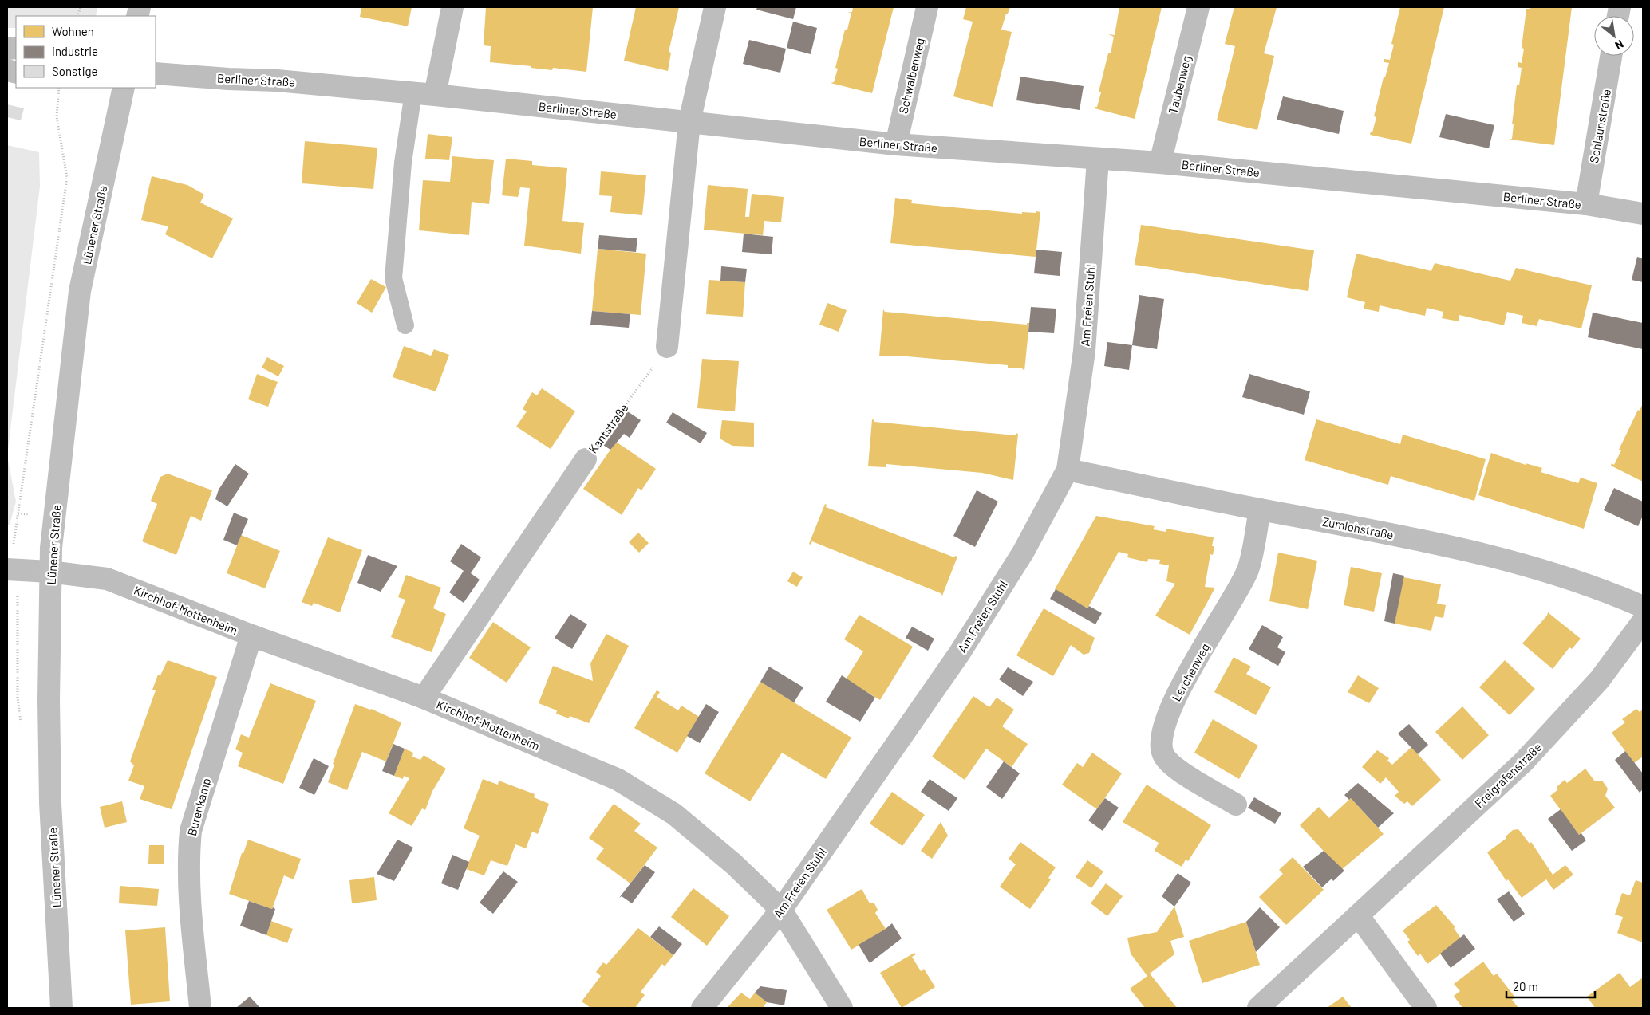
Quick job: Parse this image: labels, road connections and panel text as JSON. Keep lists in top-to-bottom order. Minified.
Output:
{"streets":{"main road":["Lünener Straße"],"street":["Schwalbenweg","Berliner Straße","Taubenweg","Schlaunstraße","Am Freien Stuhl","Kantstraße","Zumlohstraße","Kirchhof-Mottenheim","Lerchenweg","Freigrafenstraße","Burenkamp"]},"crossings":[["Schwalbenweg","Berliner Straße"],["Berliner Straße","Taubenweg"],["Berliner Straße","Schlaunstraße"],["Berliner Straße","Am Freien Stuhl"],["Lünener Straße","Kirchhof-Mottenheim"],["Am Freien Stuhl","Zumlohstraße"],["Am Freien Stuhl","Kirchhof-Mottenheim"],["Kantstraße","Kirchhof-Mottenheim"],["Zumlohstraße","Lerchenweg"],["Kirchhof-Mottenheim","Burenkamp"]],"legend":["Wohnen","Industrie","Sonstige"],"scale_bar":"20 m","north":"bottom right"}
